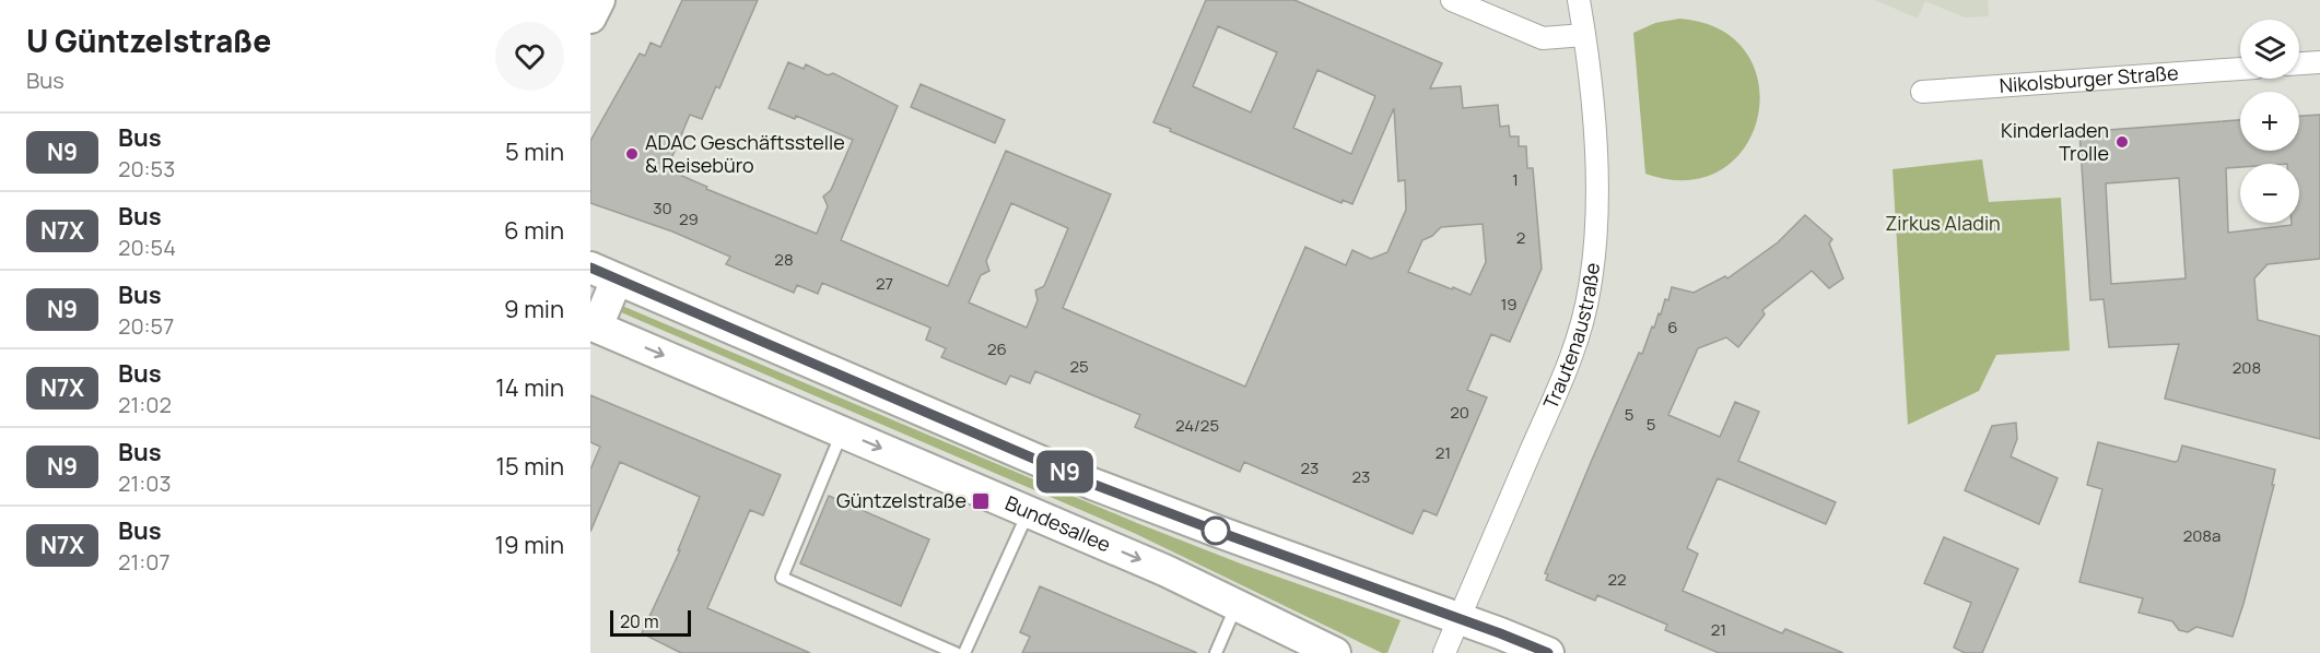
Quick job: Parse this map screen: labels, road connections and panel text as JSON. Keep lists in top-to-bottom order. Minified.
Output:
{"streets":{"main road":["Bundesallee"],"street":["Nikolsburger Straße","Trautenaustraße"]},"crossings":[["Trautenaustraße","Bundesallee"]],"parks":["Zirkus Aladin"],"places":{"other":["Kinderladen Trolle","ADAC Geschäftsstelle & Reisebüro"],"transit":["Güntzelstraße"]},"lines":["bus line N9"],"house_numbers":["1","30","29","2","28","27","19","6","26","25","208","20","5","5","24/25","21","23","23","208a","22","21"],"scale_bar":"20 m","page":{"heading":["U Güntzelstraße","Bus"],"on_map":"N9","map_buttons":["+","−"],"list":[{"mark":"N9","name":"Bus","note":"20:53","value":"5 min"},{"mark":"N7X","name":"Bus","note":"20:54","value":"6 min"},{"mark":"N9","name":"Bus","note":"20:57","value":"9 min"},{"mark":"N7X","name":"Bus","note":"21:02","value":"14 min"},{"mark":"N9","name":"Bus","note":"21:03","value":"15 min"},{"mark":"N7X","name":"Bus","note":"21:07","value":"19 min"}],"scale":"20 m"}}
